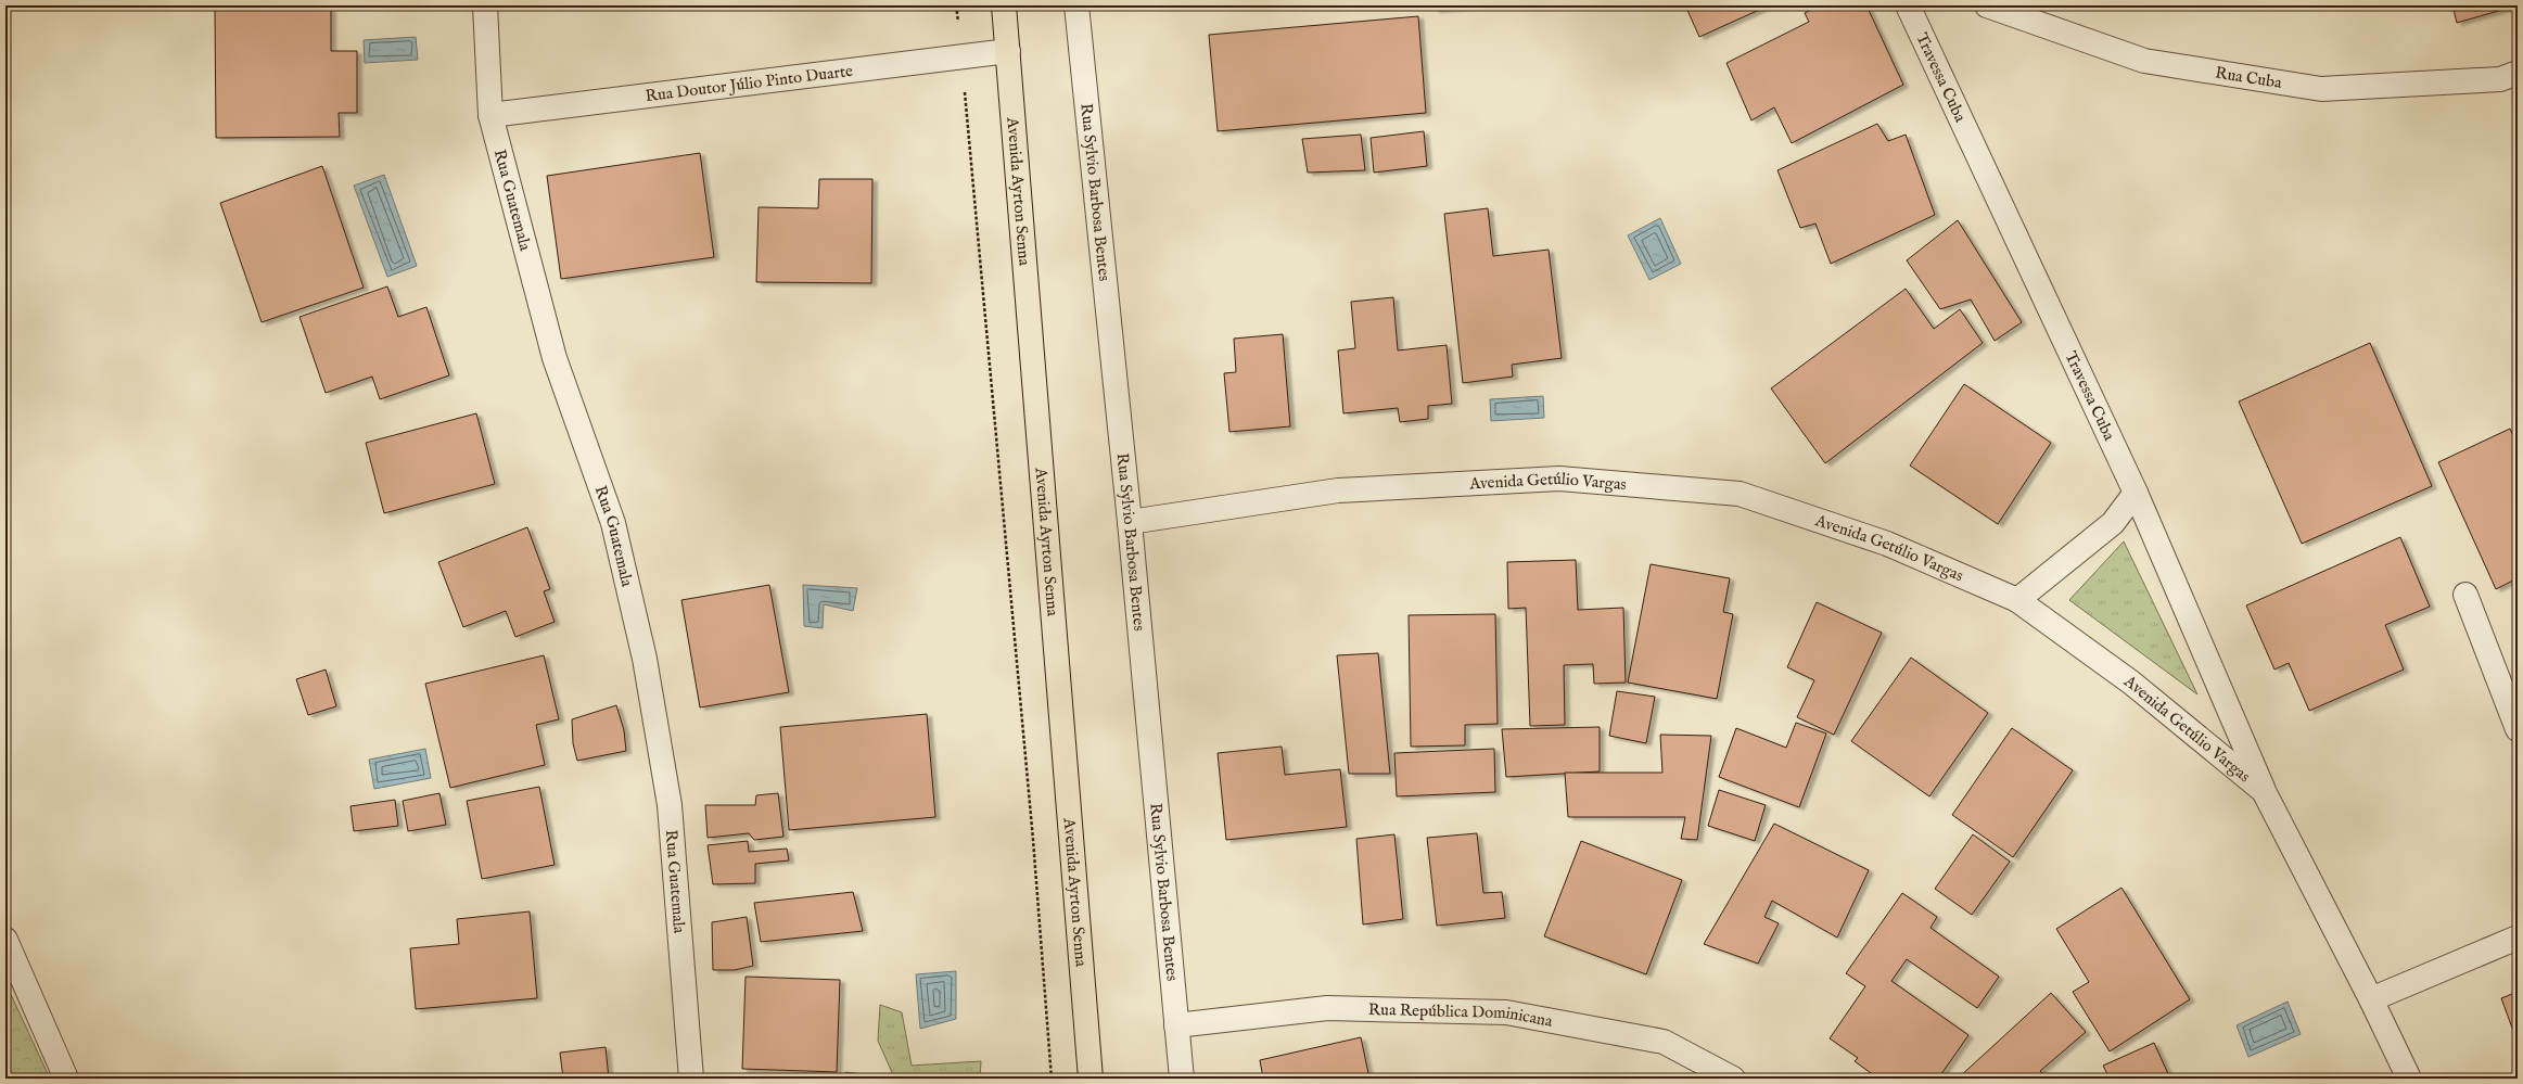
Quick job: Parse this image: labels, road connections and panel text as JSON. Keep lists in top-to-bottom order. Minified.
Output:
{"streets":{"main road":["Avenida Ayrton Senna"],"street":["Travessa Cuba","Rua Cuba","Rua Doutor Júlio Pinto Duarte","Rua Sylvio Barbosa Bentes","Rua Guatemala","Avenida Getúlio Vargas","Rua República Dominicana"]},"crossings":[["Travessa Cuba","Avenida Getúlio Vargas"],["Rua Doutor Júlio Pinto Duarte","Avenida Ayrton Senna"],["Rua Doutor Júlio Pinto Duarte","Rua Guatemala"],["Rua Sylvio Barbosa Bentes","Avenida Getúlio Vargas"],["Rua Sylvio Barbosa Bentes","Rua República Dominicana"]]}
